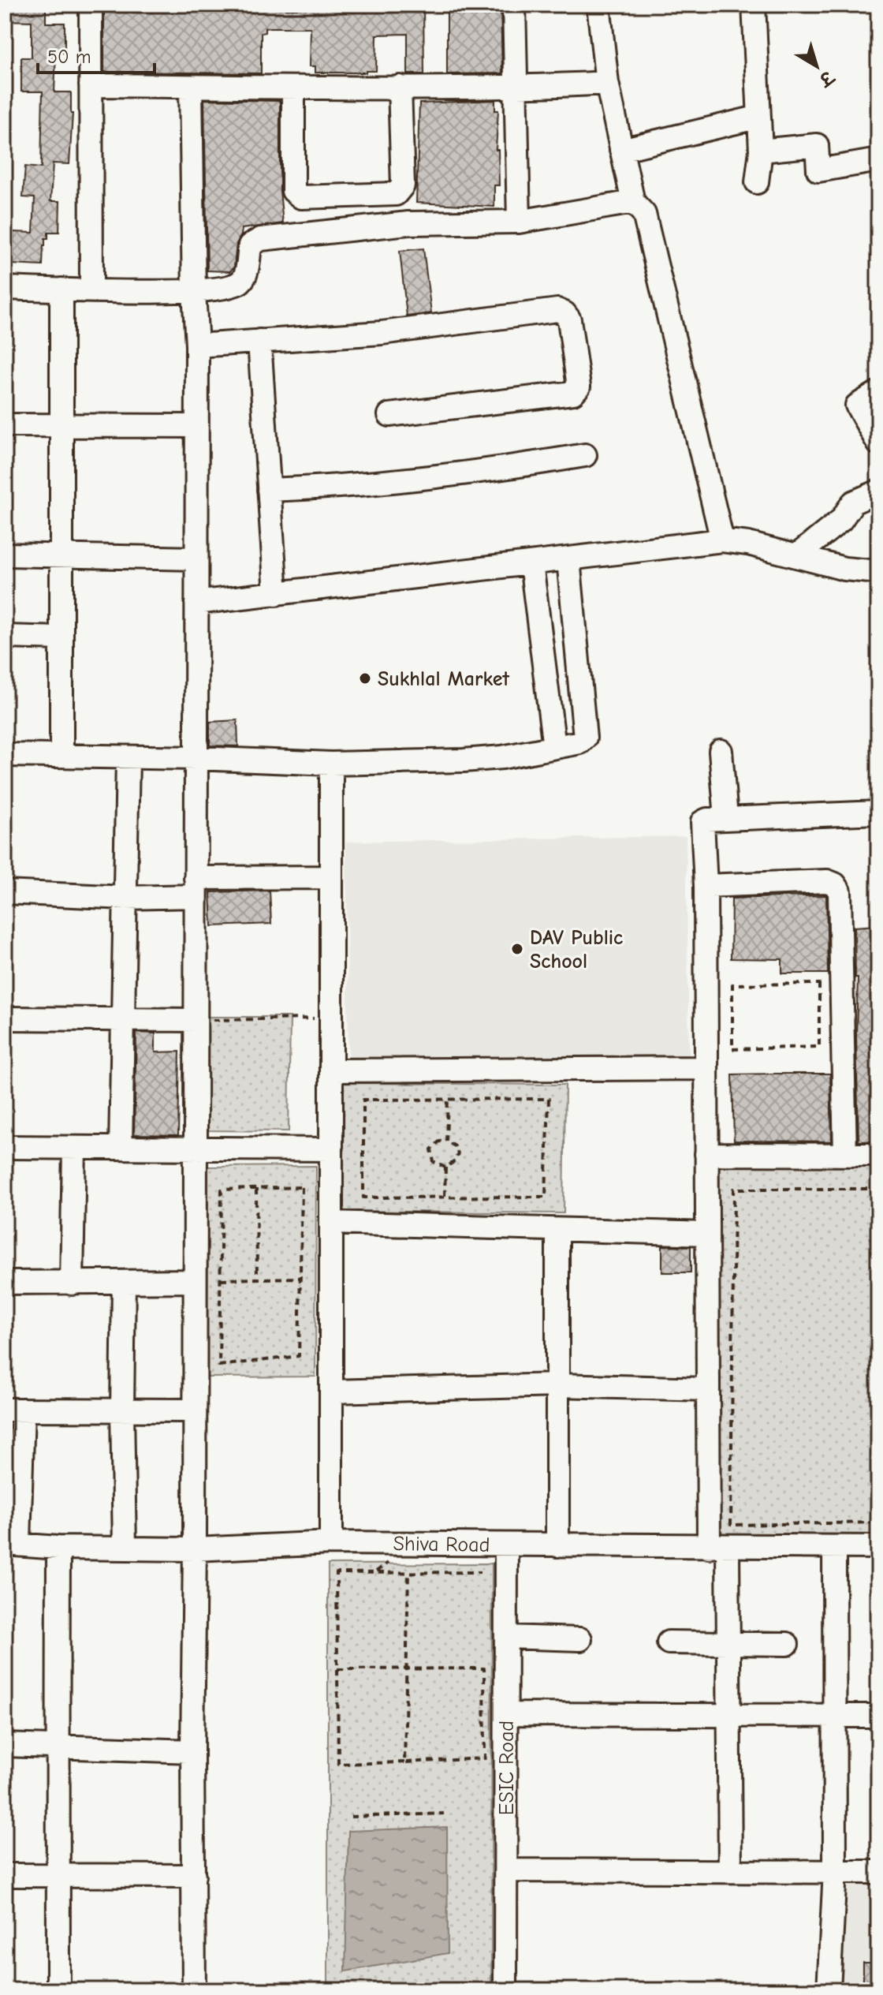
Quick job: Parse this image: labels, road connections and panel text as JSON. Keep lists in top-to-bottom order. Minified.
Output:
{"streets":{"street":["Shiva Road","ESIC Road"]},"crossings":[["Shiva Road","ESIC Road"]],"places":["Sukhlal Market","DAV Public School"],"scale_bar":"50 m","north":"bottom right"}
